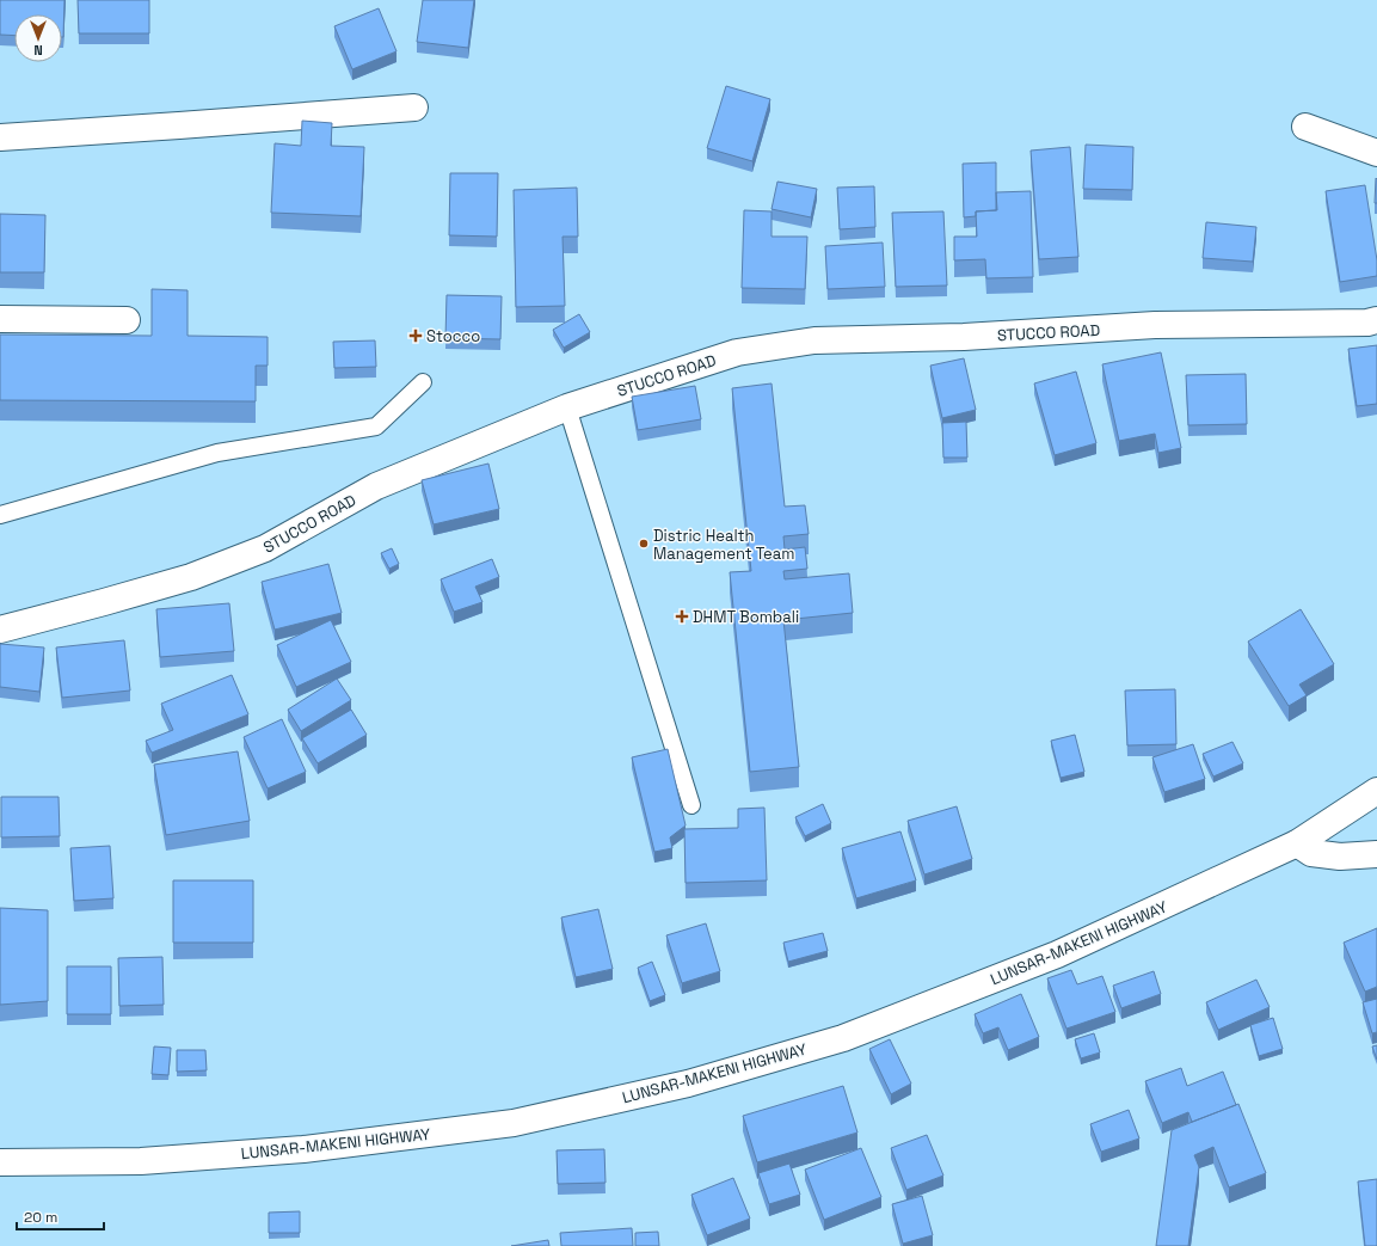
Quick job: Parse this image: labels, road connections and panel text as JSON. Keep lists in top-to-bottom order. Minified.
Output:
{"streets":{"street":["STUCCO ROAD","LUNSAR-MAKENI HIGHWAY"]},"places":{"health":["Stocco","DHMT Bombali"],"other":["Distric Health Management Team"]},"scale_bar":"20 m","north":"bottom"}
